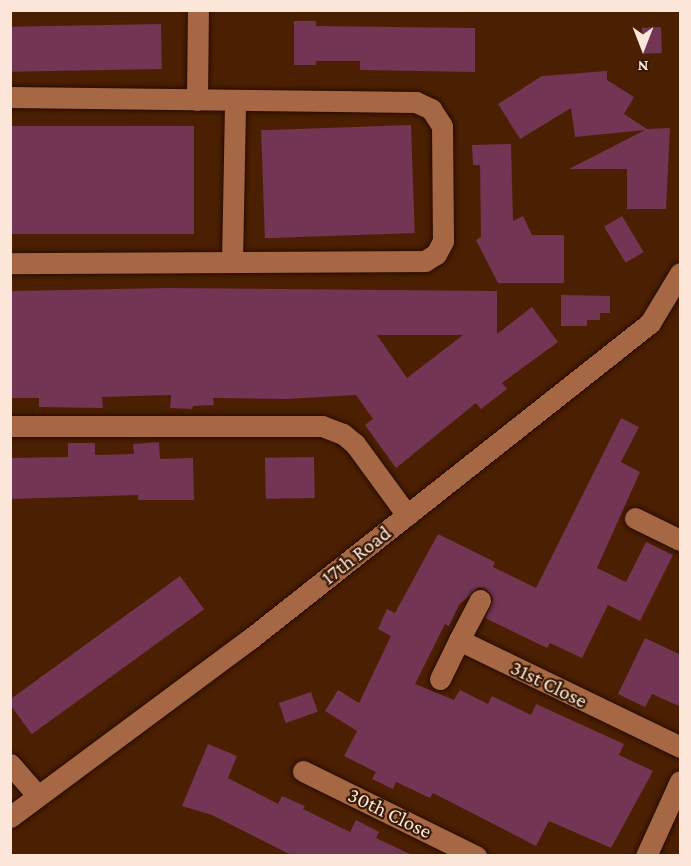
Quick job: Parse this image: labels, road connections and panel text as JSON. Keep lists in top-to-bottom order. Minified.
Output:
{"streets":{"street":["17th Road","31st Close","30th Close"]},"north":"bottom"}
